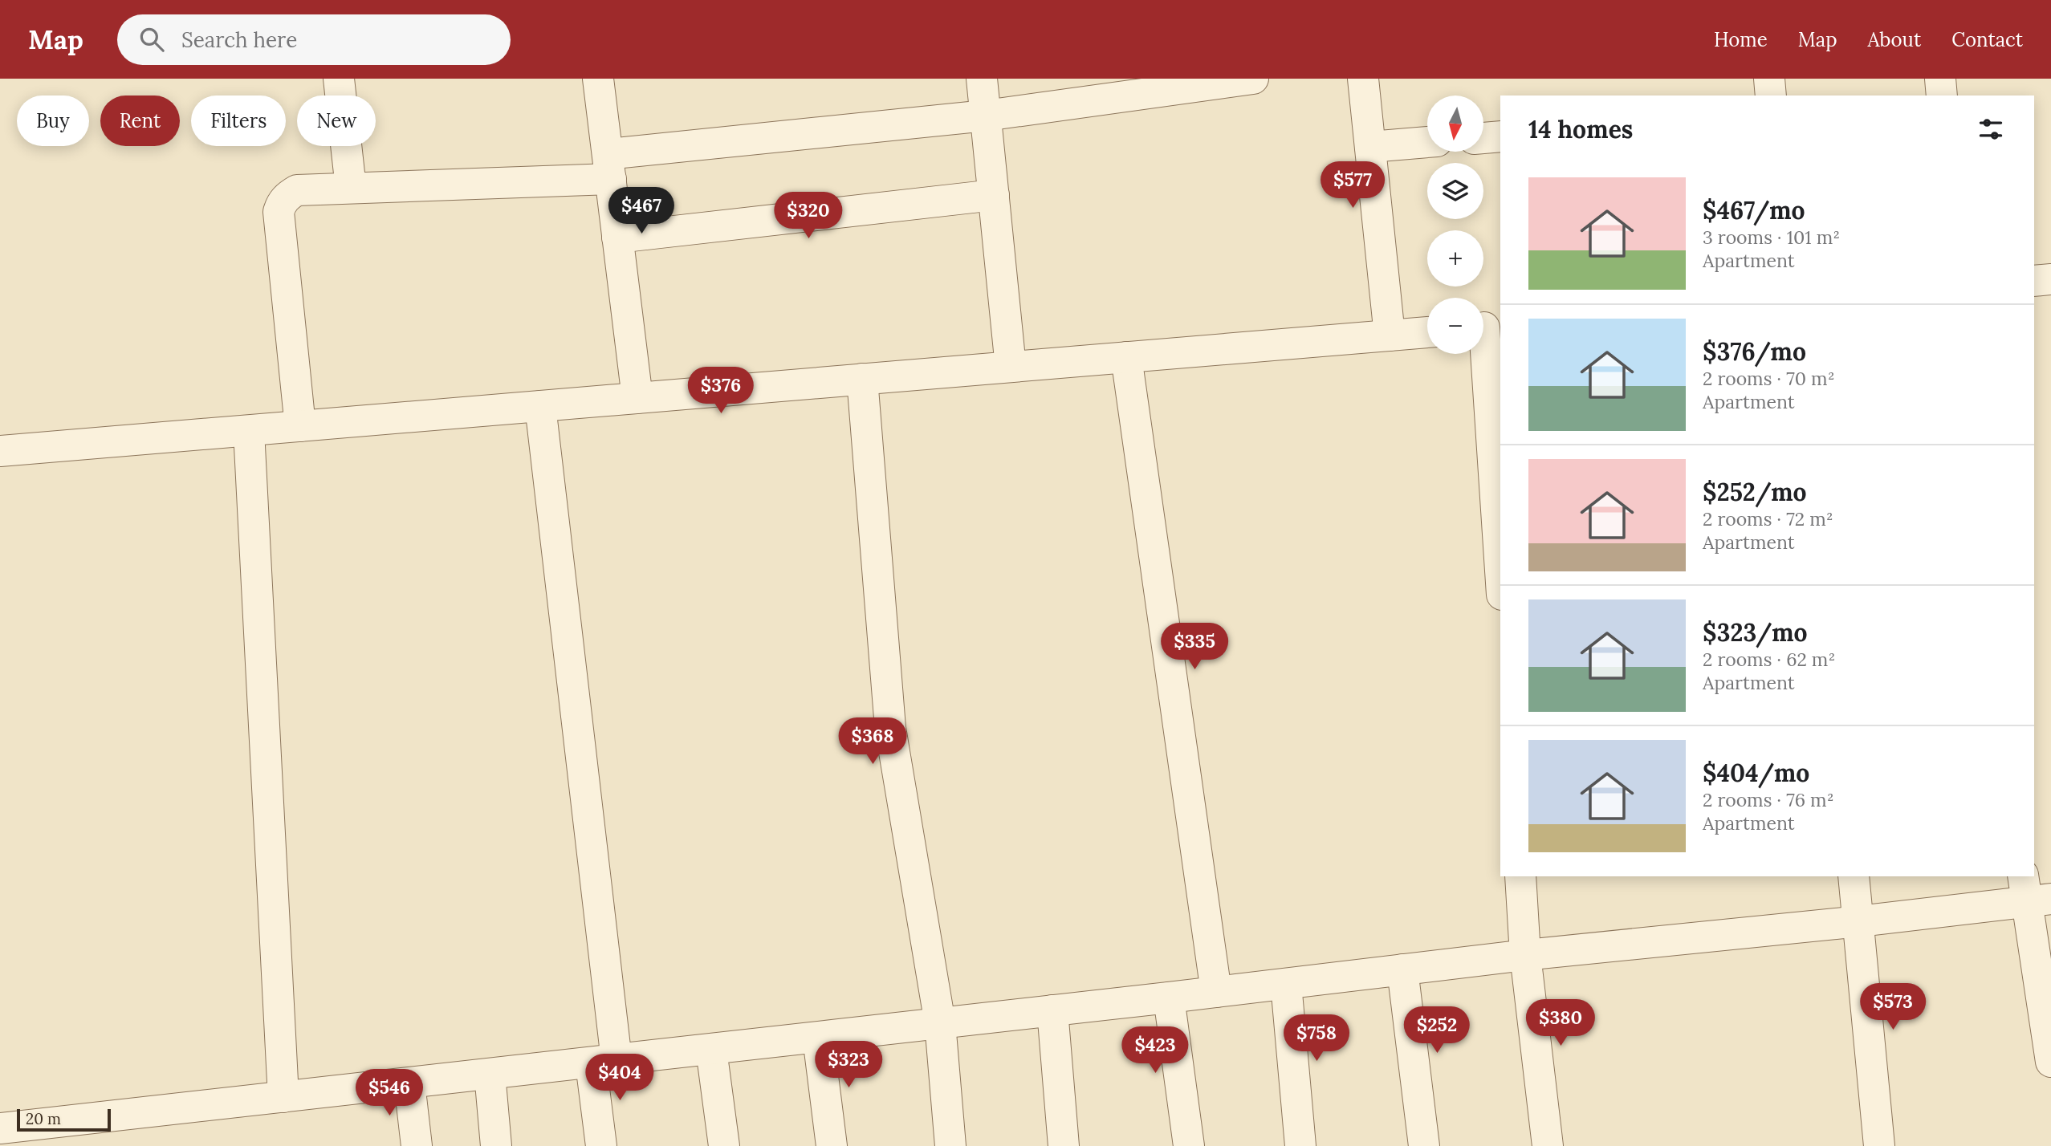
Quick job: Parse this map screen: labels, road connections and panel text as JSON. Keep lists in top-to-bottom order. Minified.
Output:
{"scale_bar":"20 m","north":"bottom","page":{"header":"Map","search":"Search here","nav":["Home","Map","About","Contact"],"map_buttons":["+","−"],"chip":["Buy","Rent","Filters","New"],"heading":"14 homes","price":["$577","$467","$320","$376","$335","$368","$573","$380","$252","$758","$423","$323","$404","$546"],"list":[{"name":"$467/mo","note":"3 rooms · 101 m² · Apartment"},{"name":"$376/mo","note":"2 rooms · 70 m² · Apartment"},{"name":"$252/mo","note":"2 rooms · 72 m² · Apartment"},{"name":"$323/mo","note":"2 rooms · 62 m² · Apartment"},{"name":"$404/mo","note":"2 rooms · 76 m² · Apartment"}],"scale":"20 m"}}
